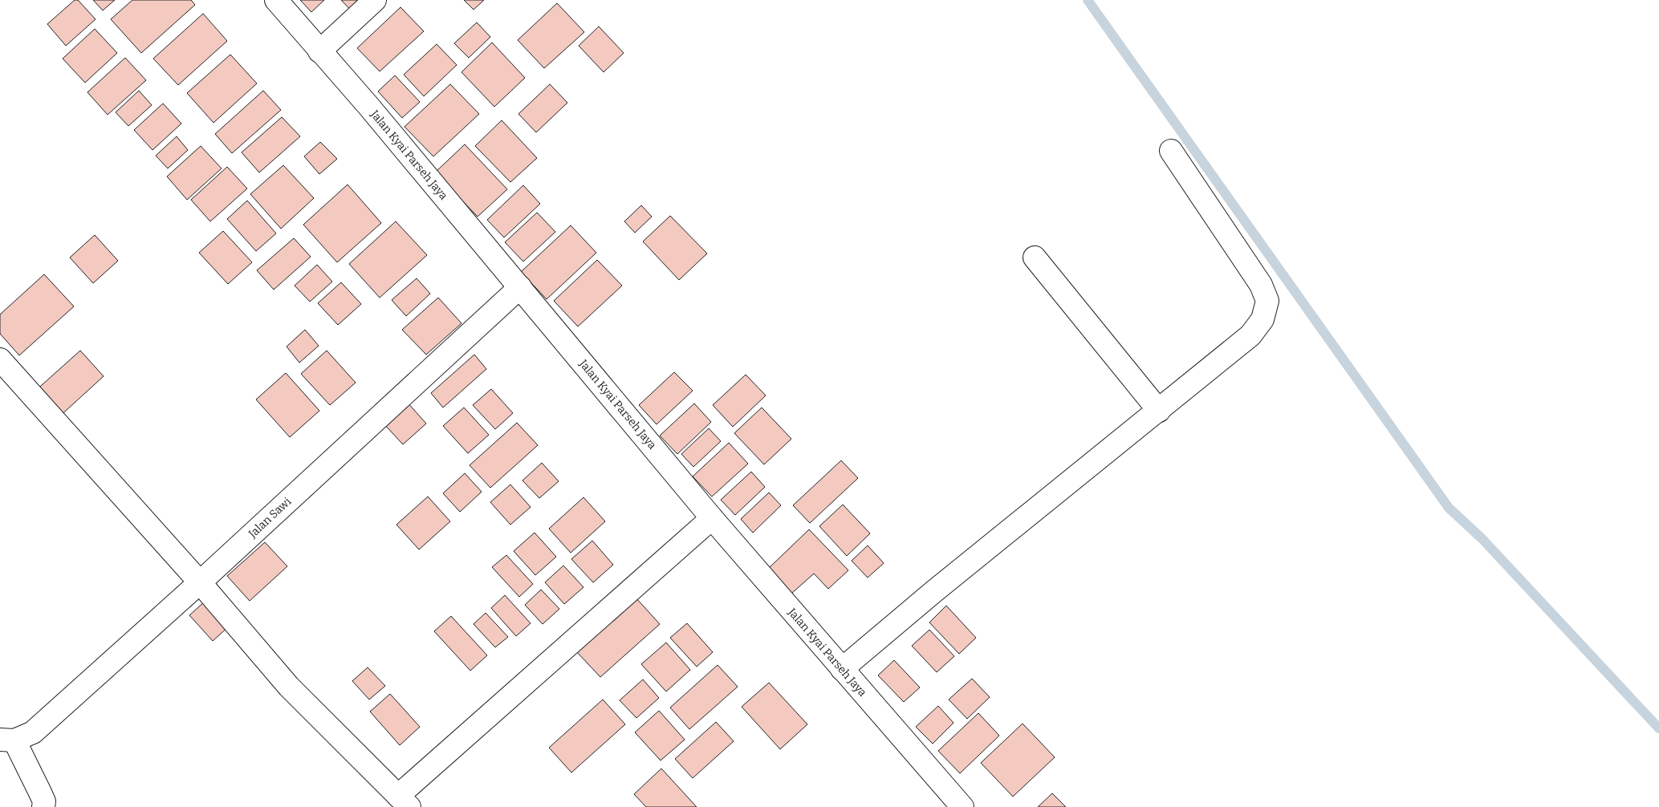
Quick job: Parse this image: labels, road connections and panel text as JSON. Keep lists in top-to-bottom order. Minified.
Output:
{"streets":{"street":["Jalan Kyai Parseh Jaya","Jalan Sawi"]},"crossings":[["Jalan Kyai Parseh Jaya","Jalan Sawi"]]}
